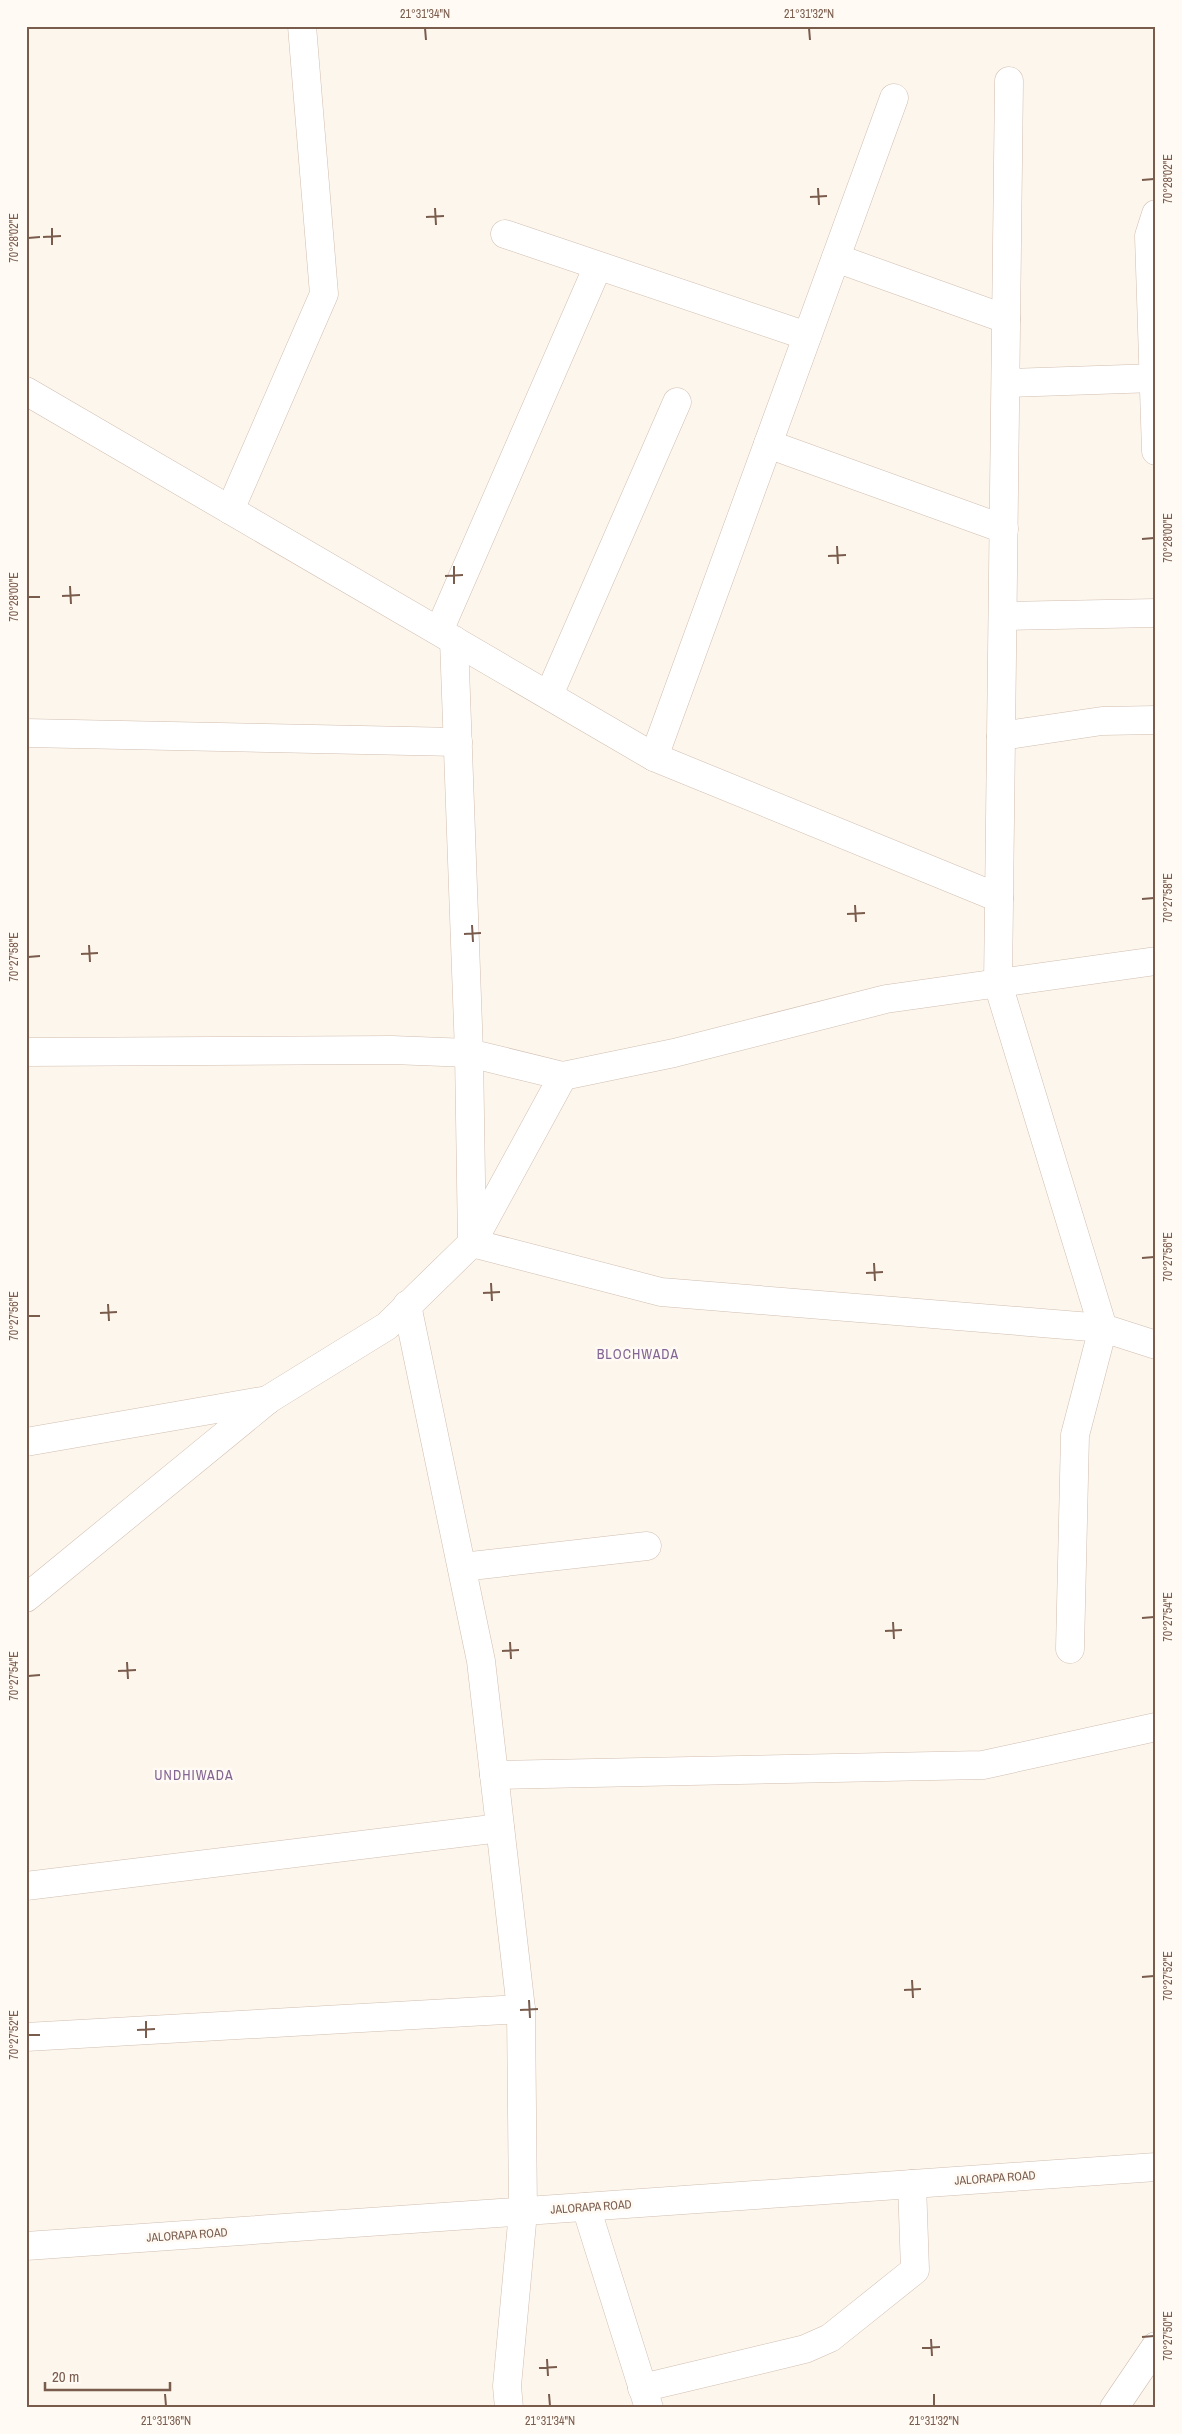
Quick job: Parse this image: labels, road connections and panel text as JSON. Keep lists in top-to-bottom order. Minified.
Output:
{"streets":{"street":["JALORAPA ROAD"]},"districts":["BLOCHWADA","UNDHIWADA"],"scale_bar":"20 m","coordinates":["21°31'34\"N","21°31'32\"N","70°28'02\"E","70°28'00\"E","70°27'58\"E","70°27'56\"E","70°27'54\"E","70°27'52\"E","70°27'50\"E","21°31'36\"N"]}
